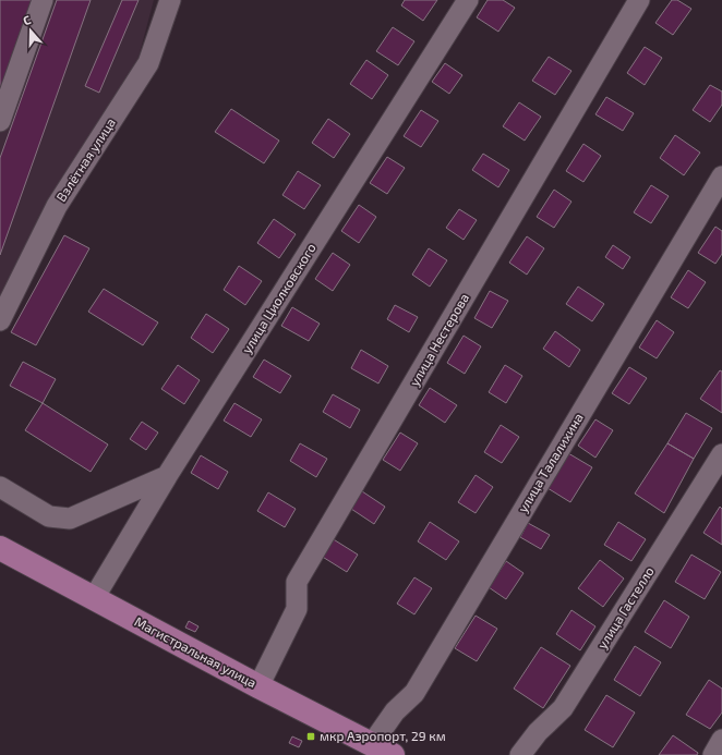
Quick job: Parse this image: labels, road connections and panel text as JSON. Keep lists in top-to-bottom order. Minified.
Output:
{"streets":{"main road":["Магистральная улица"],"street":["Взлётная улица","улица Циолковского","улица Нестерова","улица Талалихина","улица Гастелло"]},"crossings":[["улица Циолковского","Магистральная улица"],["улица Нестерова","Магистральная улица"],["улица Талалихина","Магистральная улица"]],"places":{"transit":["мкр Аэропорт, 29 км"]},"north":"top"}
